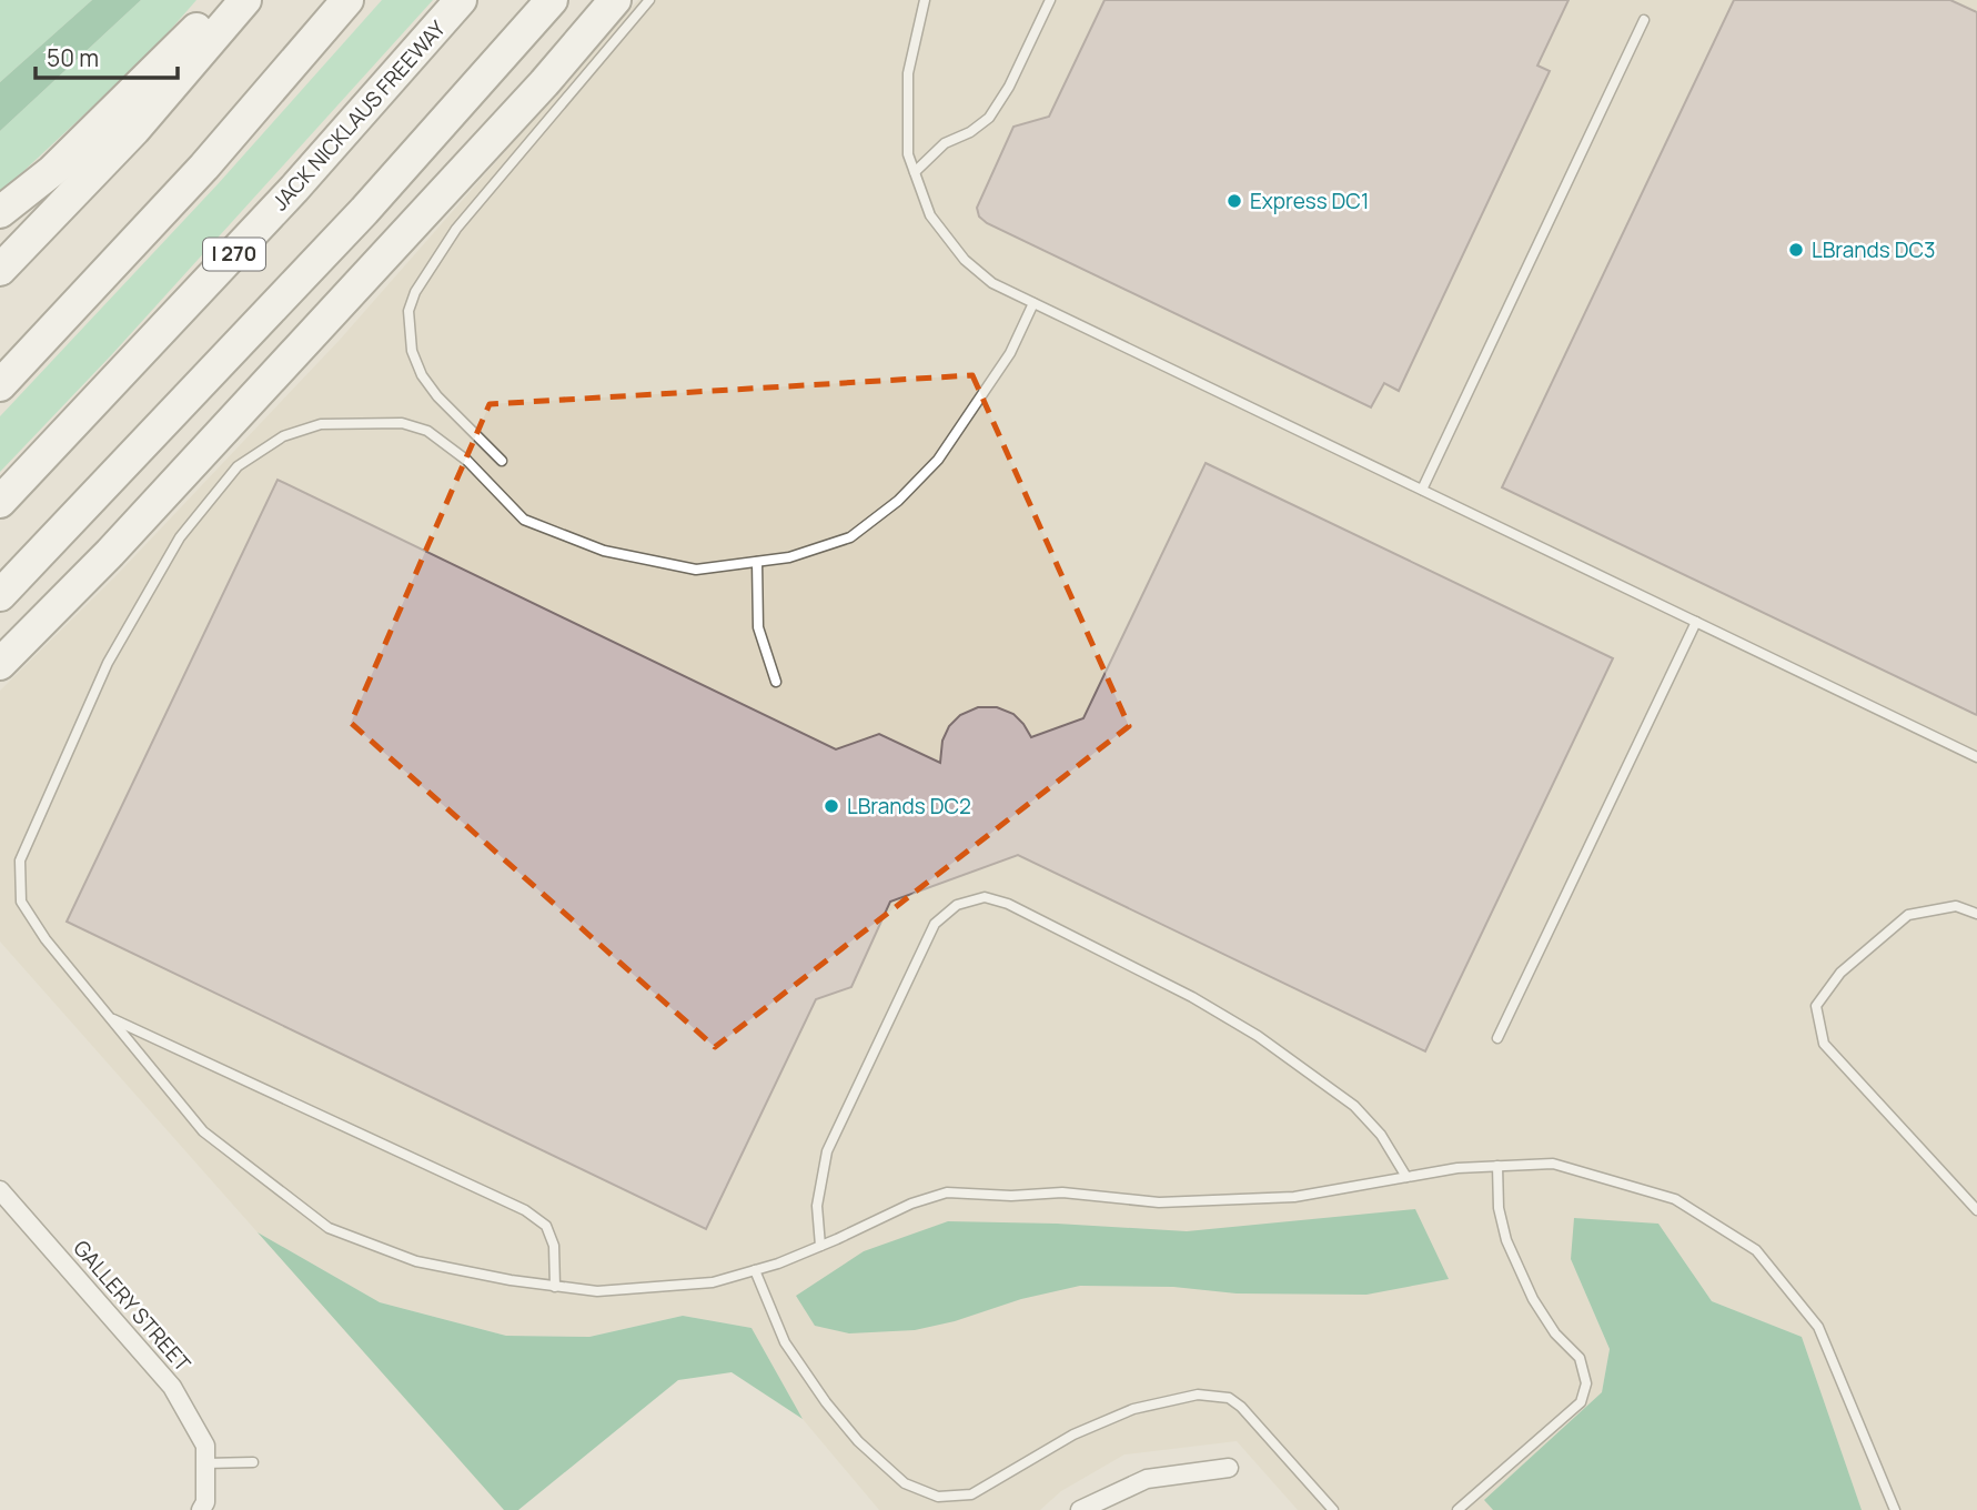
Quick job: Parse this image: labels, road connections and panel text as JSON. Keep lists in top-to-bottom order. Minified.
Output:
{"streets":{"highway":["JACK NICKLAUS FREEWAY","I 270"],"street":["GALLERY STREET"]},"places":["Express DC1","LBrands DC3","LBrands DC2"],"scale_bar":"50 m"}
